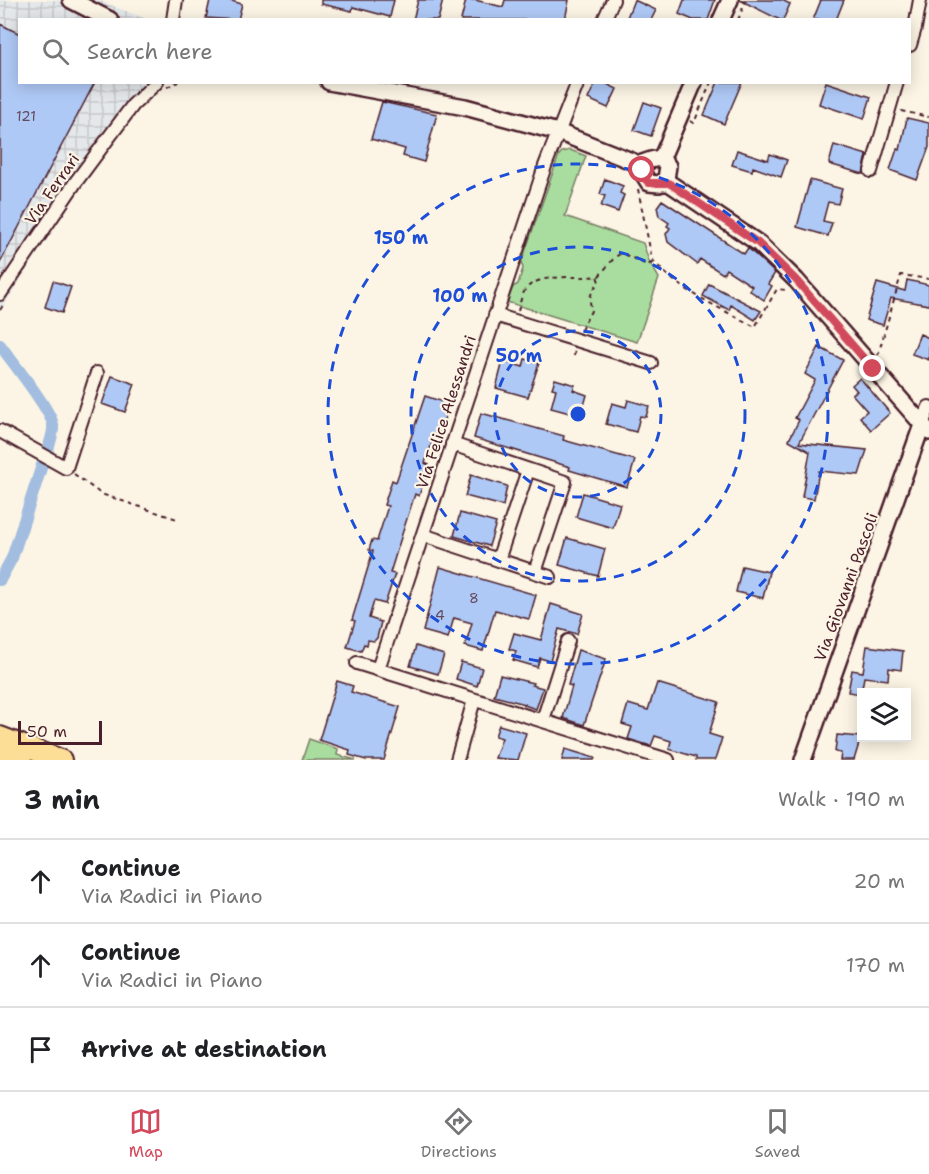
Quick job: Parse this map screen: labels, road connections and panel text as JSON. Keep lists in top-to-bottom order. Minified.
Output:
{"streets":{"street":["Via Ferrari","Via Felice Alessandri","Via Giovanni Pascoli"]},"house_numbers":["121","8","4"],"scale_bar":"50 m","page":{"search":"Search here","scale":"50 m","heading":["3 min","Walk · 190 m"],"list":[["Continue","Via Radici in Piano","20 m"],["Continue","Via Radici in Piano","170 m"],"Arrive at destination"],"nav":["Map","Directions","Saved"]},"rings":["150 m","100 m","50 m"]}
